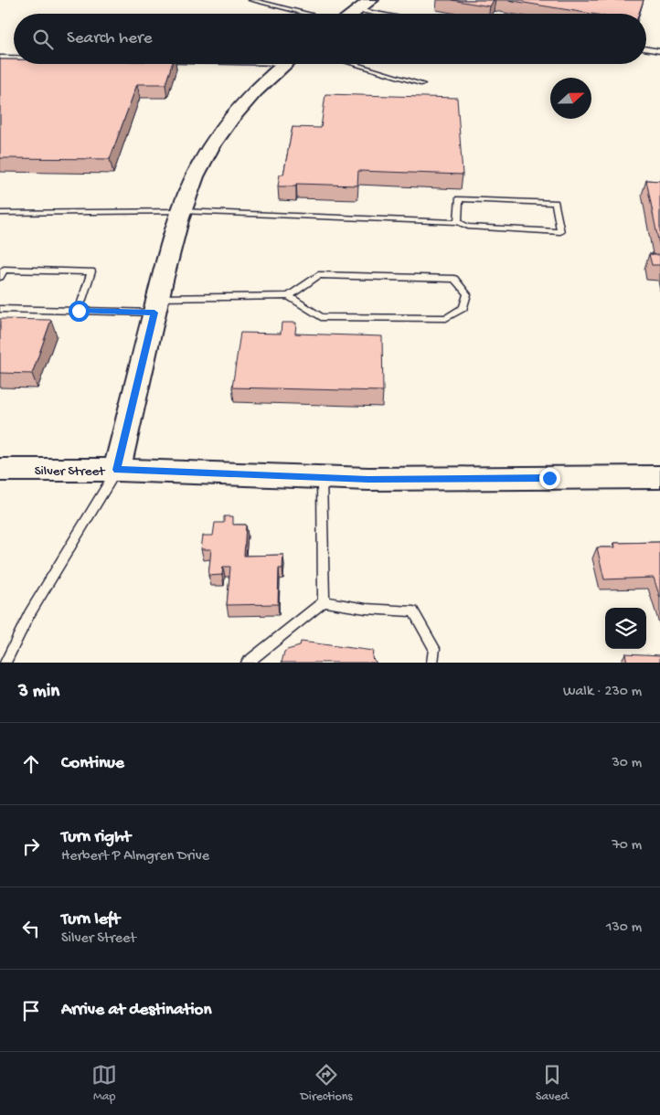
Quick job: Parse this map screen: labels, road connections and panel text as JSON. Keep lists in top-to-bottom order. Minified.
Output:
{"streets":{"street":["Silver Street"]},"north":"right","page":{"search":"Search here","heading":["3 min","Walk · 230 m"],"list":[["Continue","30 m"],["Turn right","Herbert P Almgren Drive","70 m"],["Turn left","Silver Street","130 m"],"Arrive at destination"],"nav":["Map","Directions","Saved"]}}
